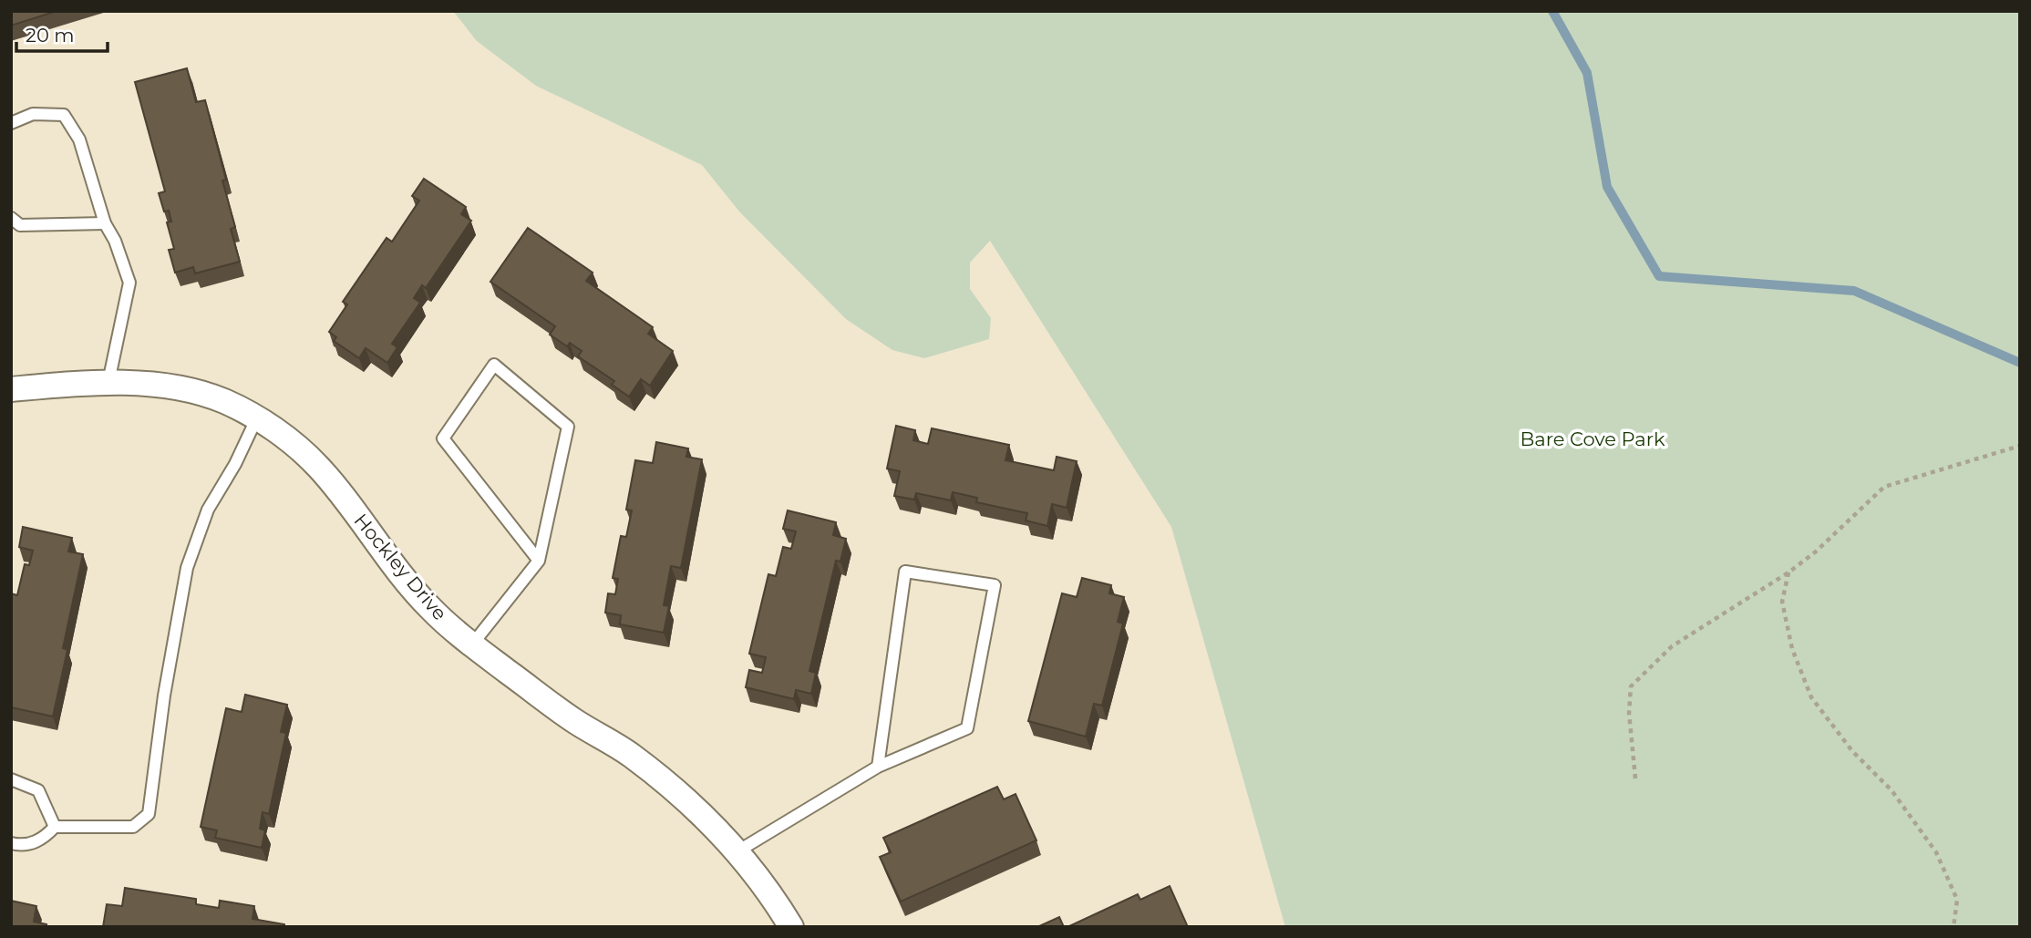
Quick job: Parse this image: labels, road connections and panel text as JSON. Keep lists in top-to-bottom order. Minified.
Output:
{"streets":{"street":["Hockley Drive"]},"parks":["Bare Cove Park"],"scale_bar":"20 m"}
